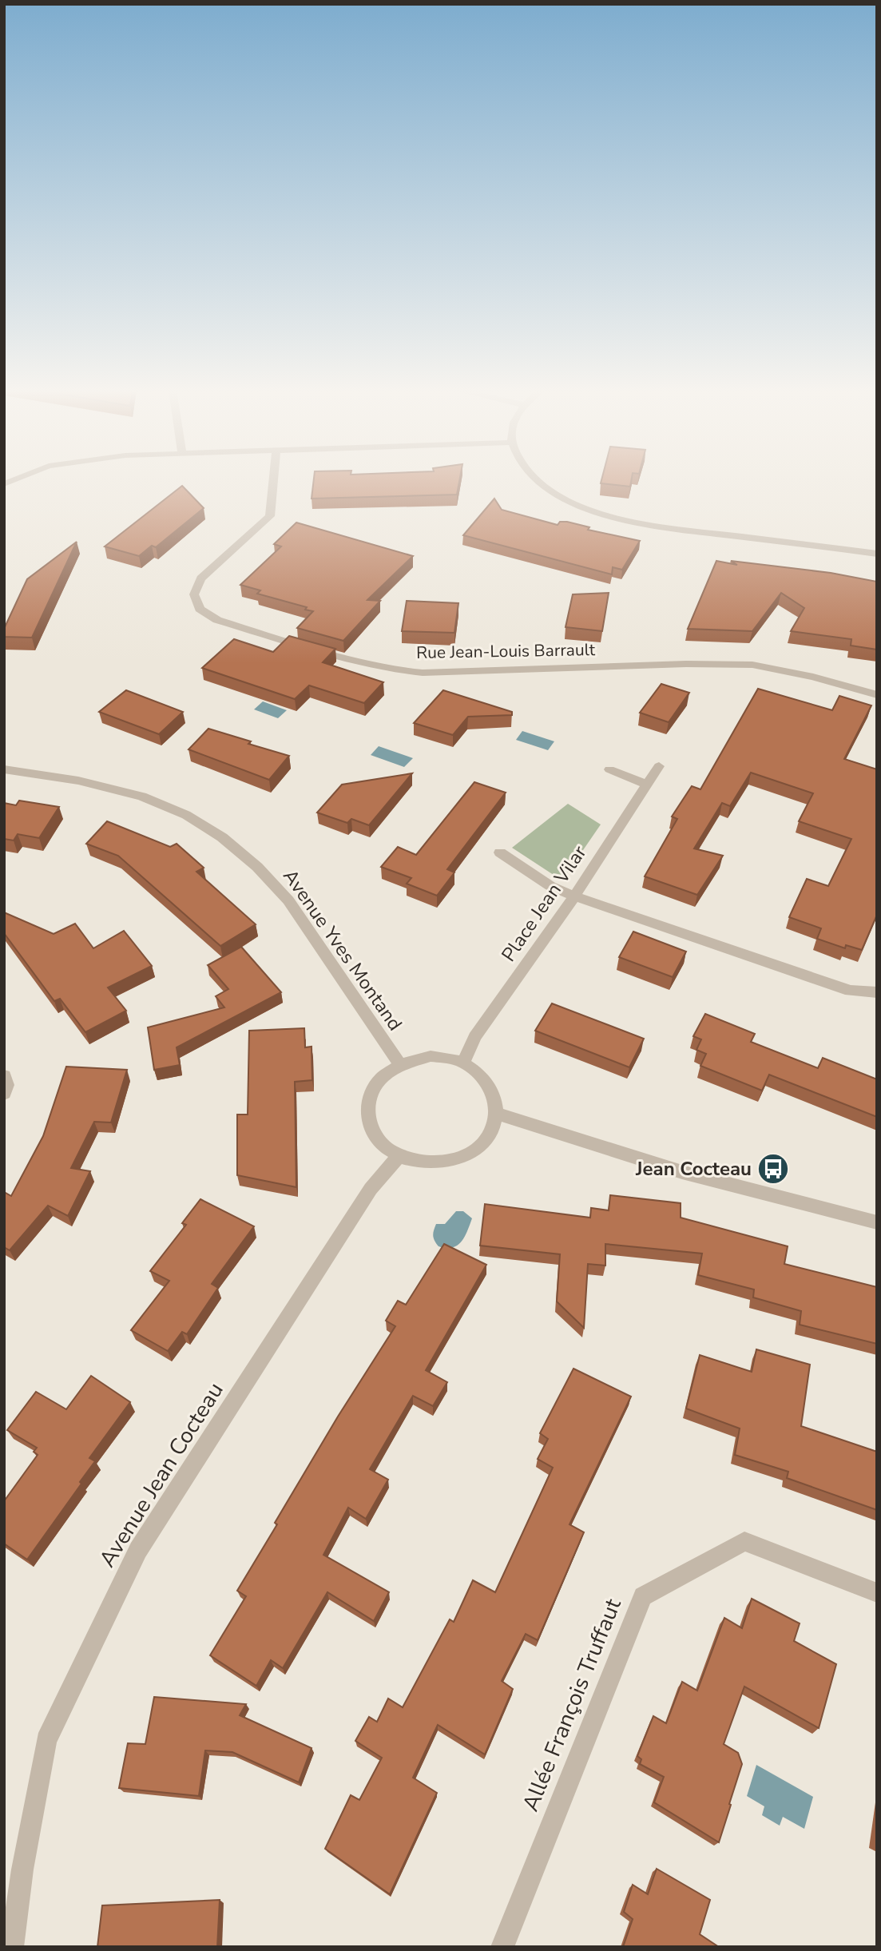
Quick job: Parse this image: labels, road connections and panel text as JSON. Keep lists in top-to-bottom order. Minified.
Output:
{"streets":{"street":["Rue Jean-Louis Barrault","Place Jean Vilar","Avenue Yves Montand","Avenue Jean Cocteau","Allée François Truffaut"]},"crossings":[["Place Jean Vilar","Avenue Yves Montand"],["Place Jean Vilar","Avenue Jean Cocteau"],["Avenue Yves Montand","Avenue Jean Cocteau"]],"places":{"bus stop":["Jean Cocteau"]}}
